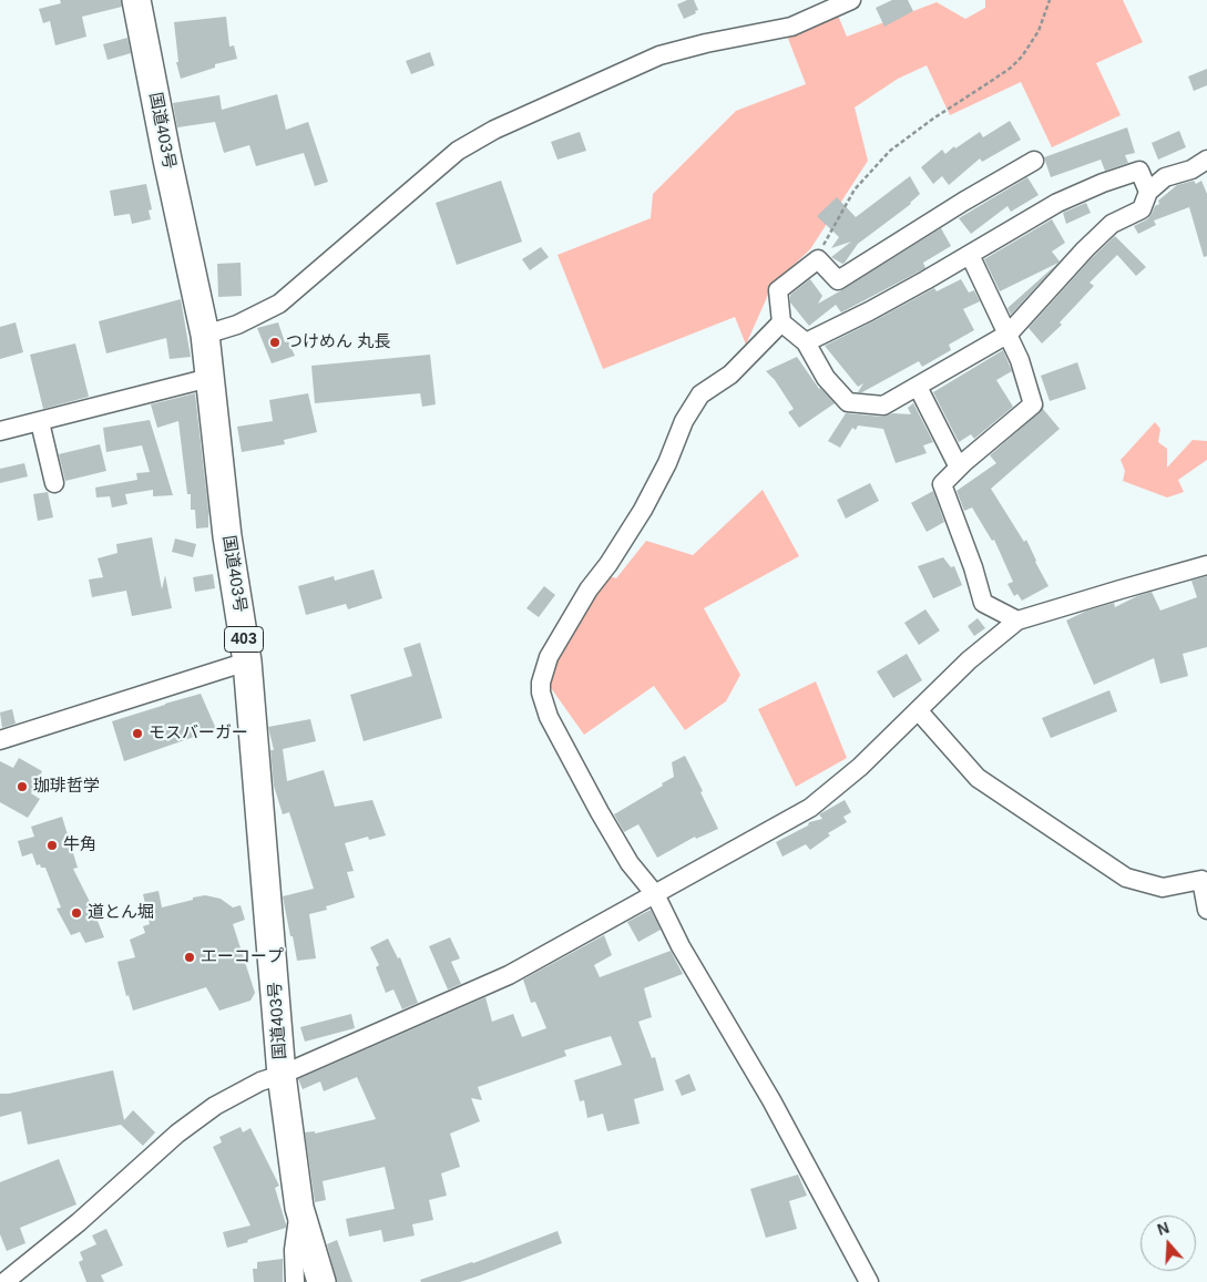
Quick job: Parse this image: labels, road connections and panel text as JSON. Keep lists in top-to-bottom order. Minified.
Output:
{"streets":{"highway":["国道403号","403"]},"places":["つけめん 丸長","モスバーガー","珈琲哲学","牛角","道とん堀","エーコープ"],"north":"top"}
